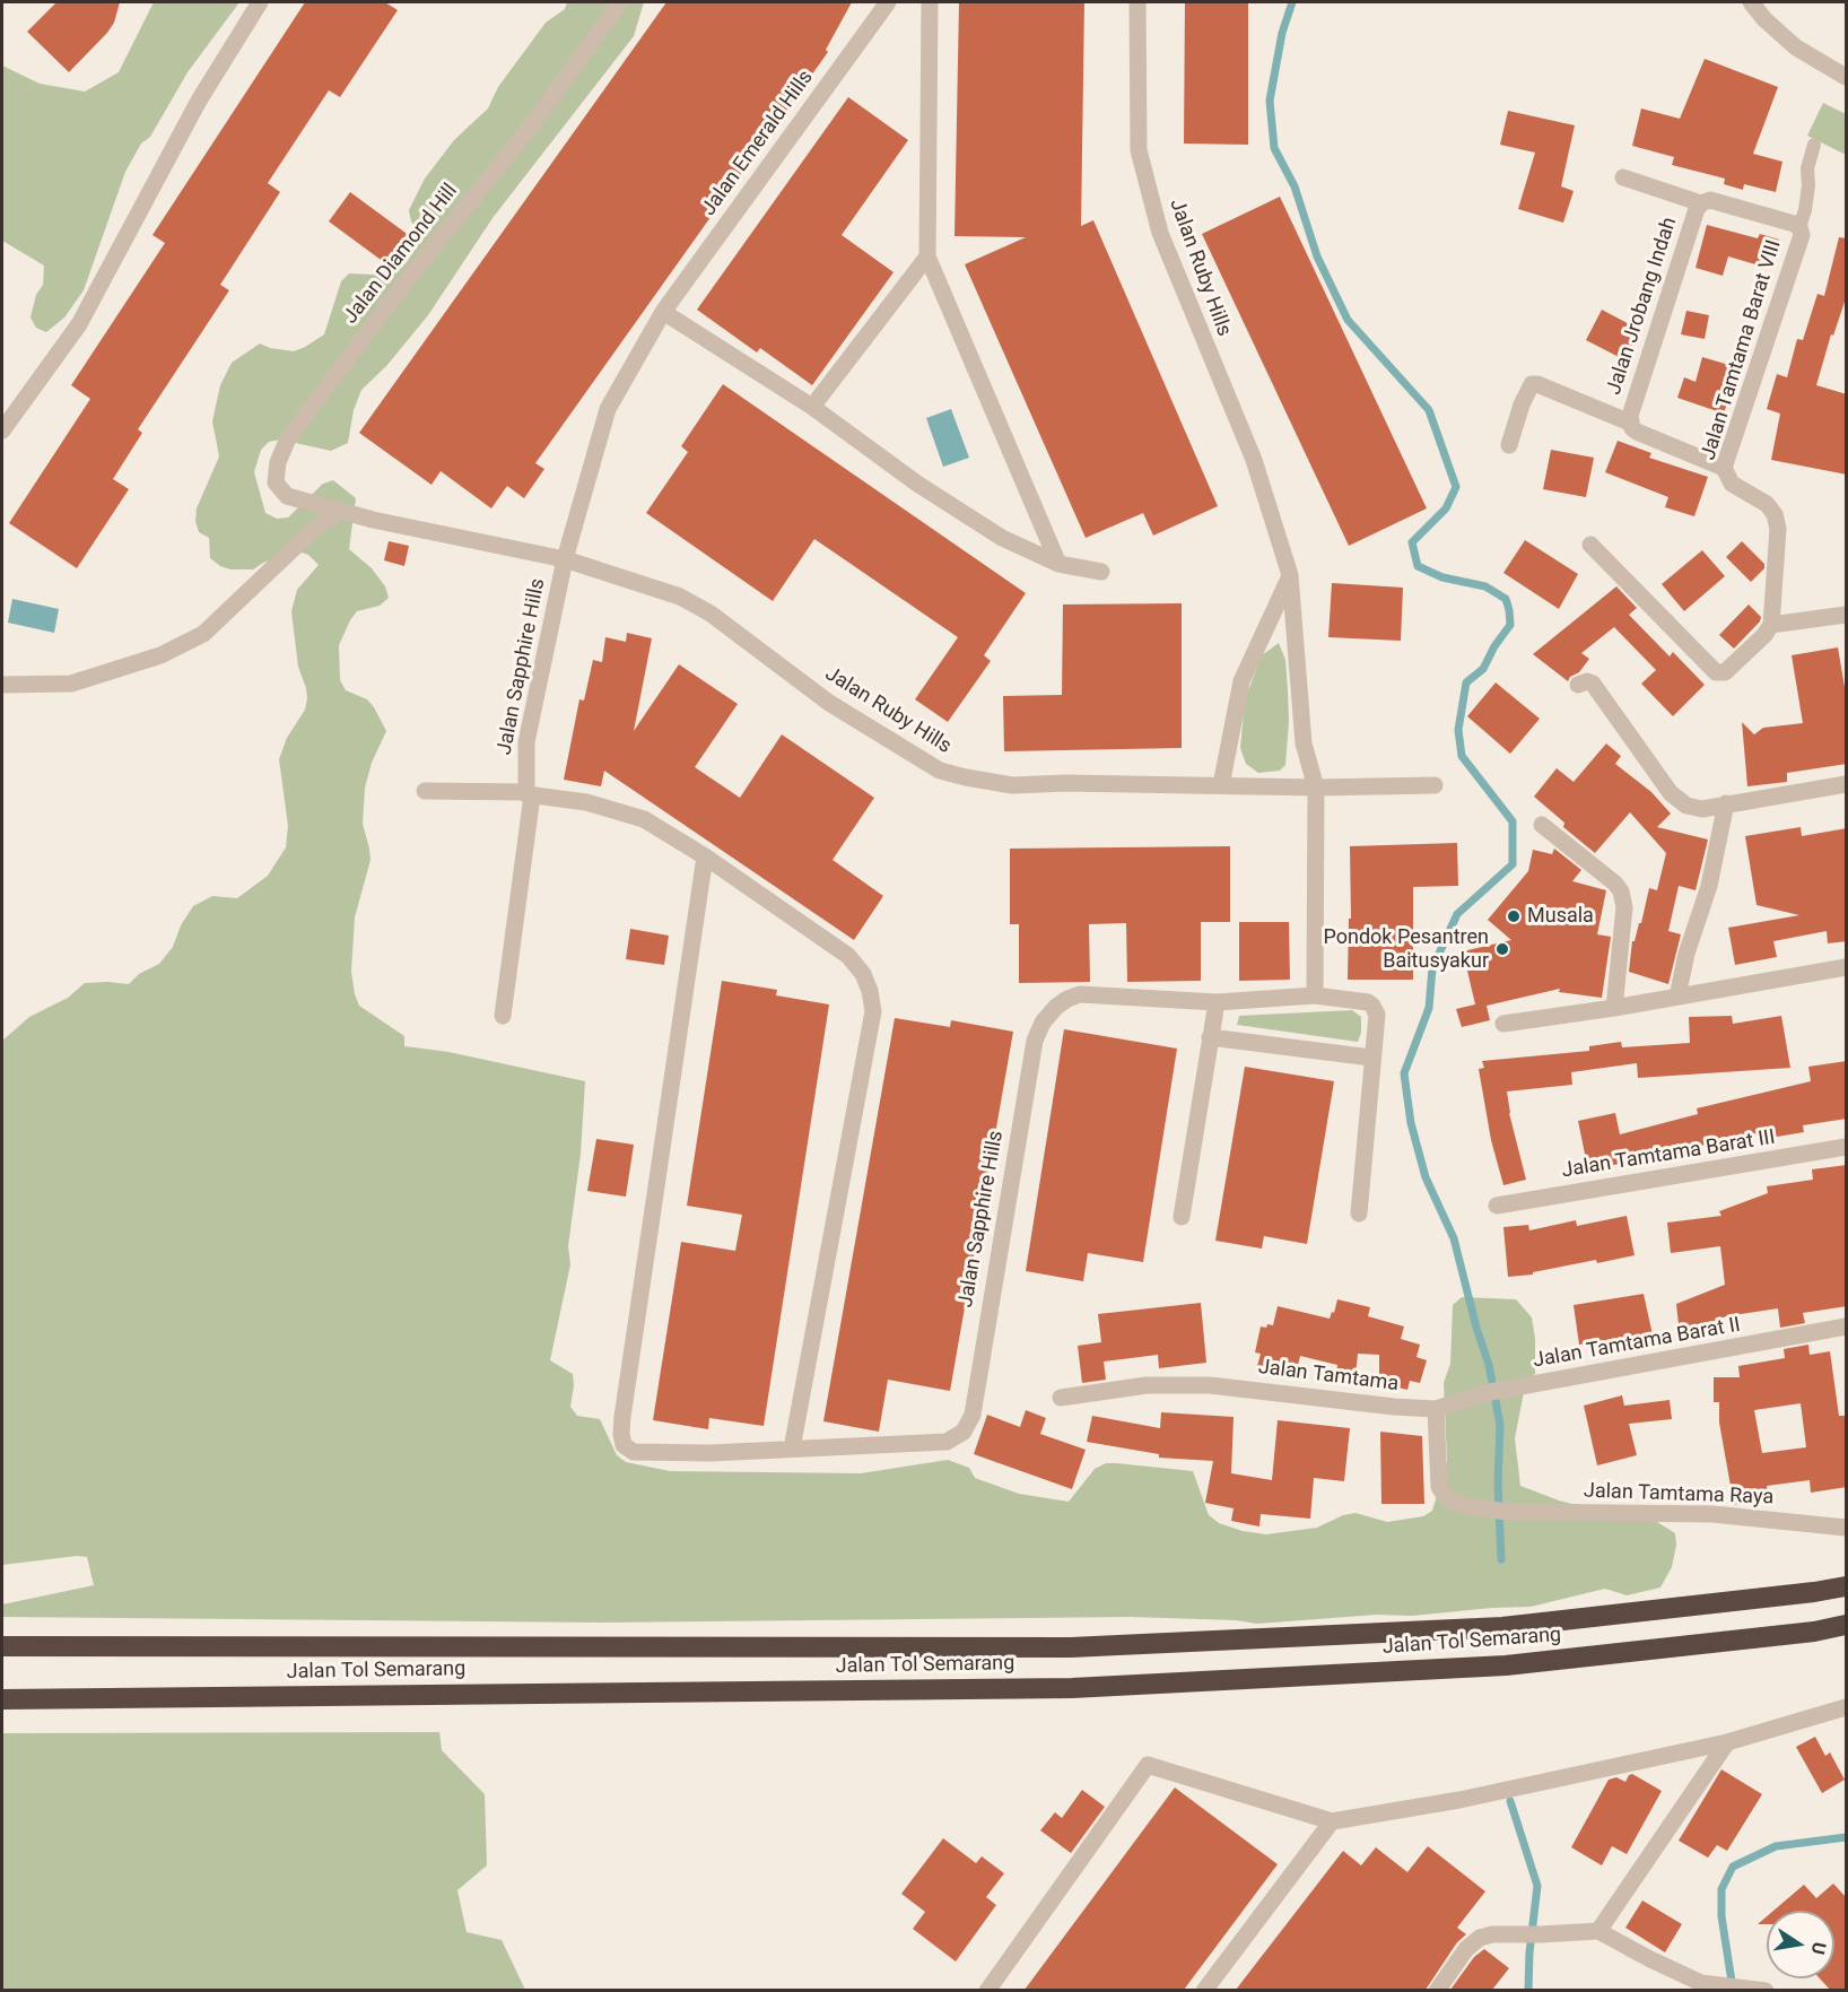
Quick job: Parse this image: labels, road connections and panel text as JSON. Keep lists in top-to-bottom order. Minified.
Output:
{"streets":{"highway":["Jalan Tol Semarang"],"street":["Jalan Emerald Hills","Jalan Diamond Hill","Jalan Ruby Hills","Jalan Jrobang Indah","Jalan Tamtama Barat VIII","Jalan Sapphire Hills","Jalan Tamtama Barat III","Jalan Tamtama Barat II","Jalan Tamtama","Jalan Tamtama Raya"]},"crossings":[["Jalan Emerald Hills","Jalan Diamond Hill"],["Jalan Emerald Hills","Jalan Ruby Hills"],["Jalan Emerald Hills","Jalan Sapphire Hills"],["Jalan Diamond Hill","Jalan Ruby Hills"],["Jalan Diamond Hill","Jalan Sapphire Hills"],["Jalan Ruby Hills","Jalan Sapphire Hills"],["Jalan Jrobang Indah","Jalan Tamtama Barat VIII"],["Jalan Tamtama Barat II","Jalan Tamtama"],["Jalan Tamtama Barat II","Jalan Tamtama Raya"],["Jalan Tamtama","Jalan Tamtama Raya"]],"places":["Musala","Pondok Pesantren Baitusyakur"],"north":"right"}
